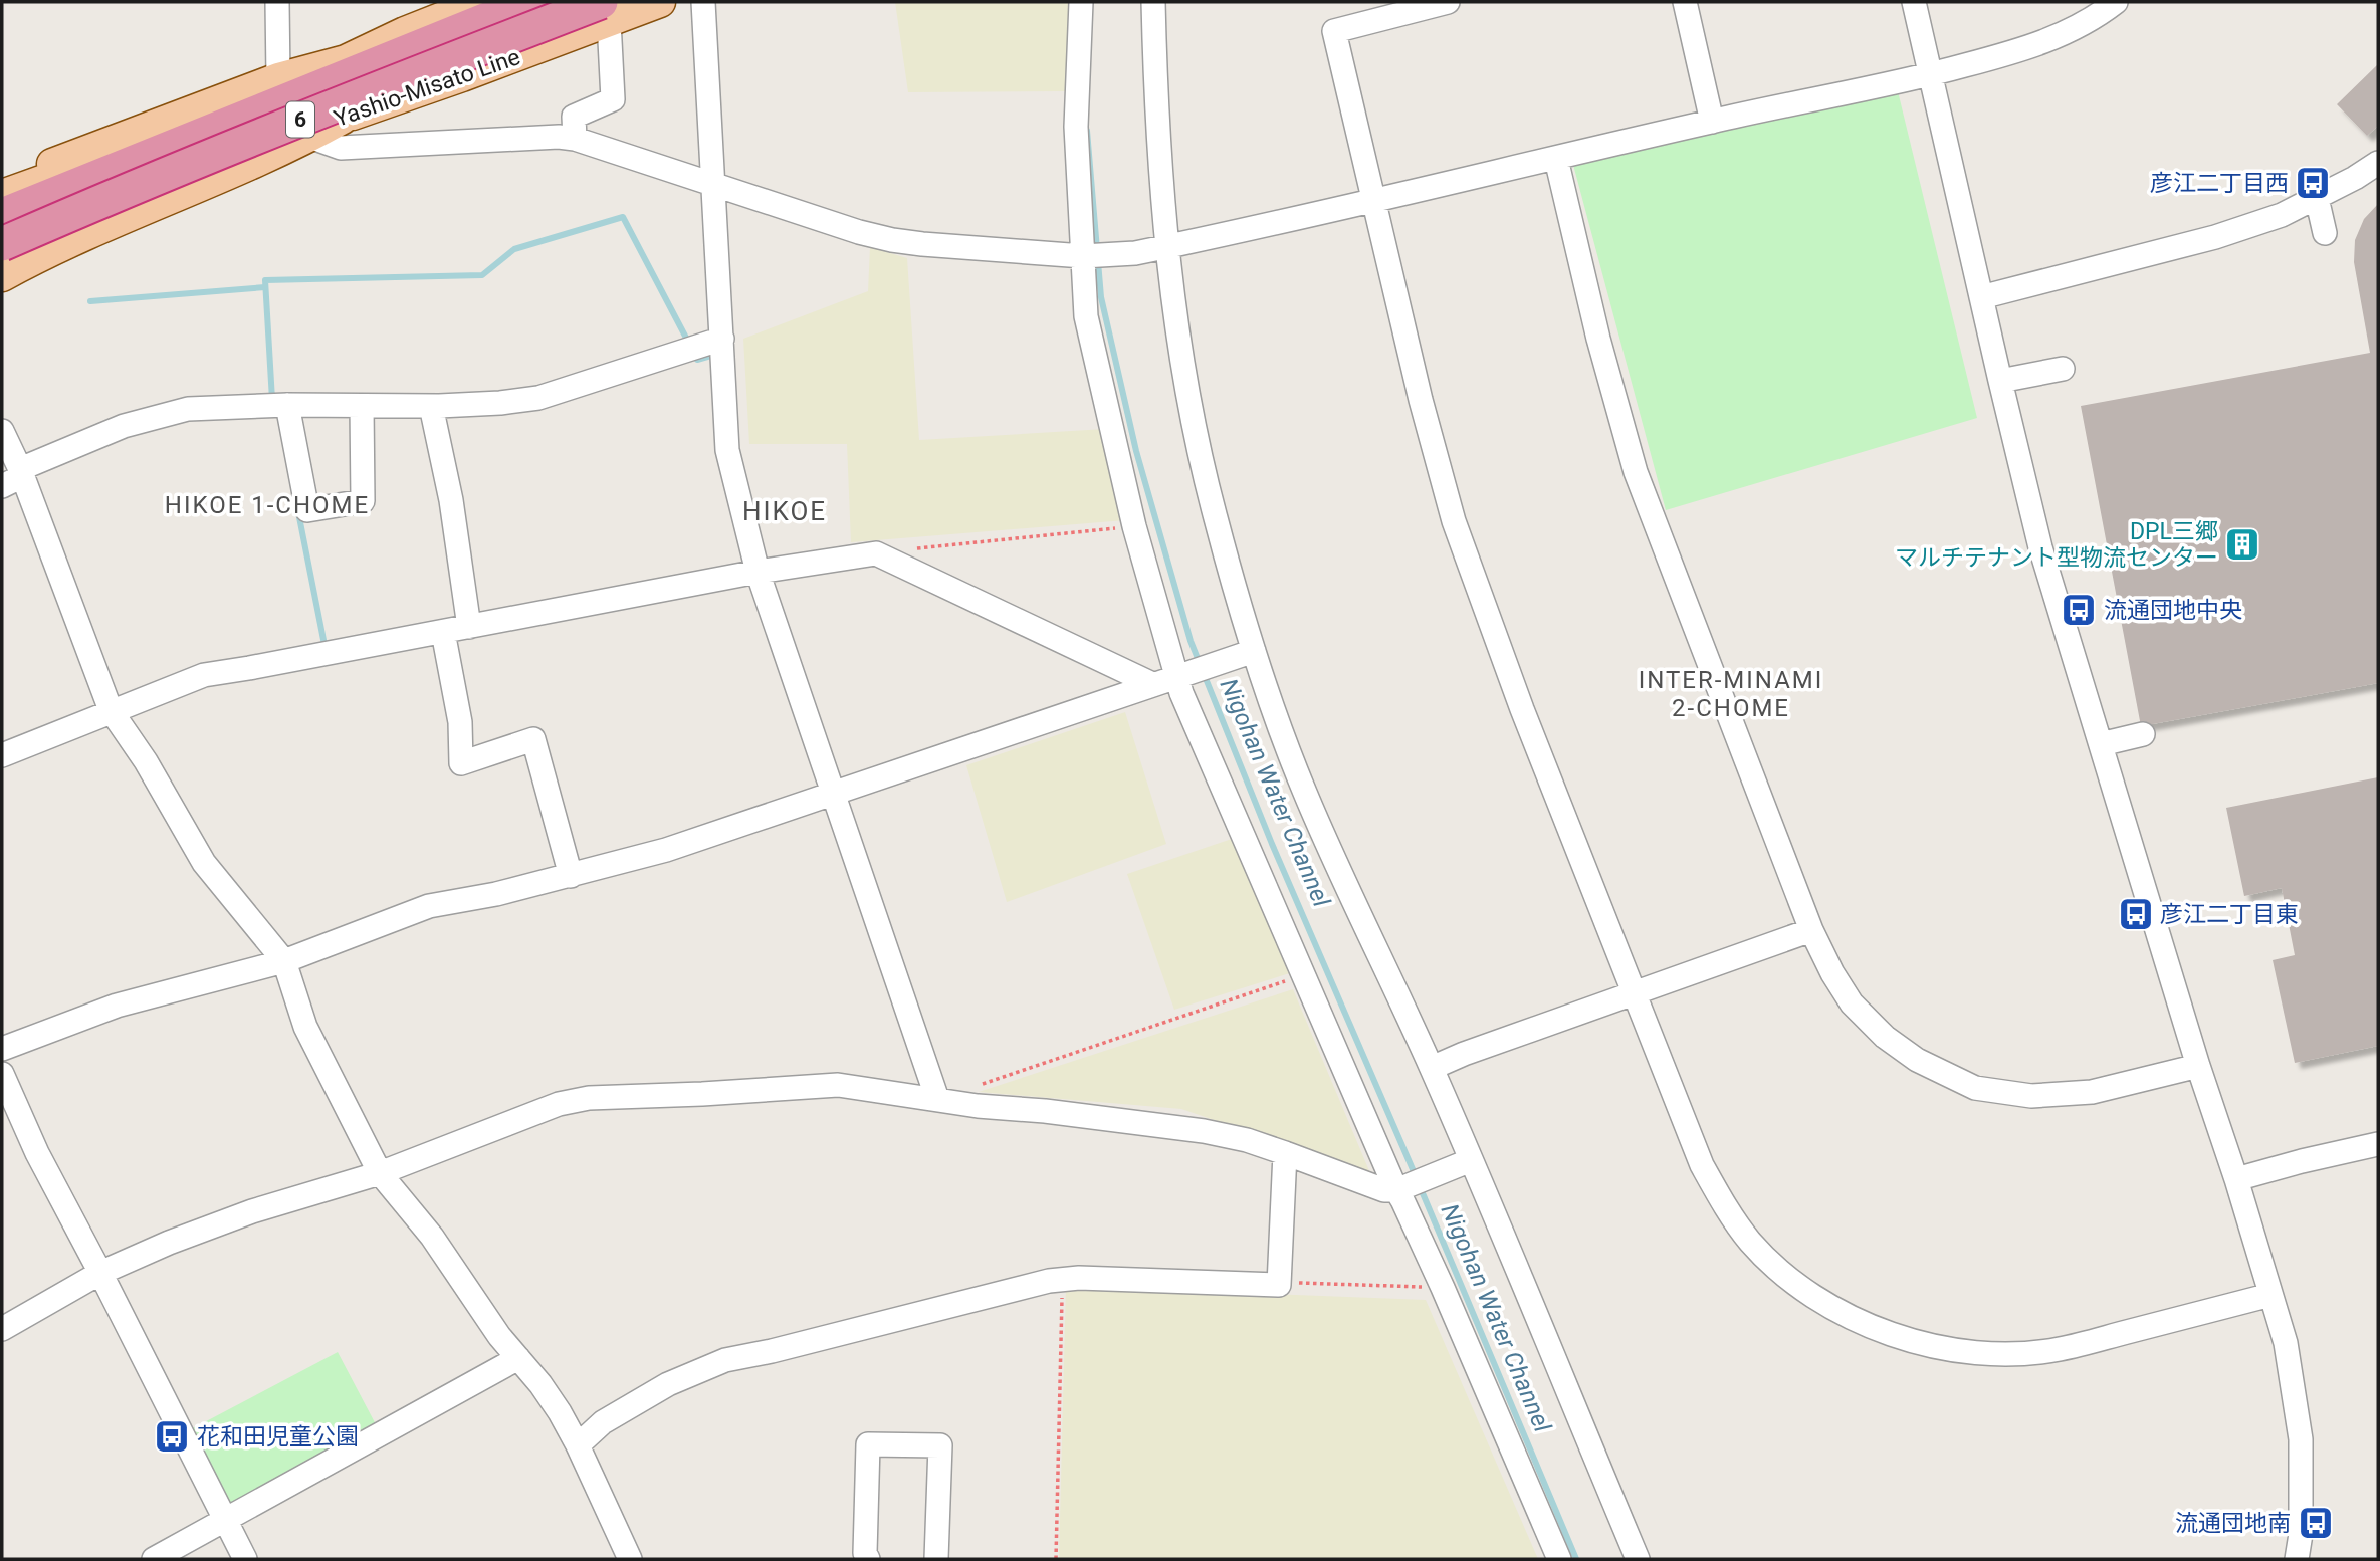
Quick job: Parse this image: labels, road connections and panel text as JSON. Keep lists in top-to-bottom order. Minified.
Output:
{"streets":{"highway":["6"],"main road":["Yashio-Misato Line"]},"crossings":[["Yashio-Misato Line","6"]],"districts":["HIKOE 1-CHOME","HIKOE","INTER-MINAMI 2-CHOME"],"water":["Nigohan Water Channel"],"places":{"bus stop":["彦江二丁目西","流通団地中央","彦江二丁目東","花和田児童公園","流通団地南"],"building":["DPL三郷 マルチテナント型物流センター"]}}
